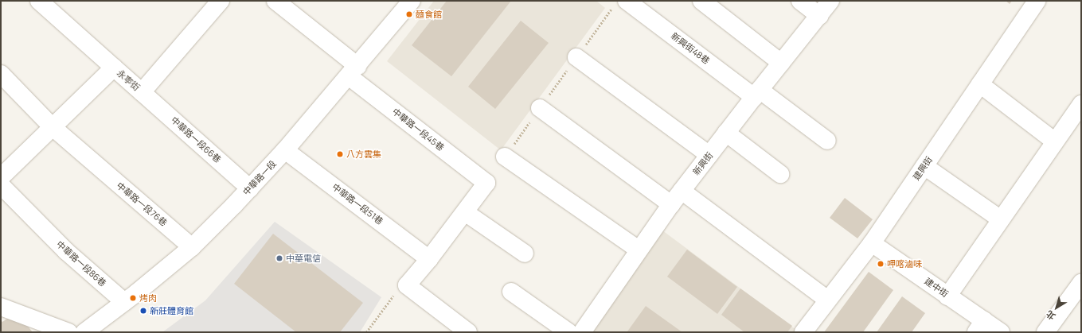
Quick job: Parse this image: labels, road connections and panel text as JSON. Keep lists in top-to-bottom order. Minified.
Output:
{"streets":{"street":["新興街48巷","永寧街","中華路一段45巷","中華路一段66巷","新興街","建興街","中華路一段","中華路一段76巷","中華路一段51巷","中華路一段86巷","建中街"]},"crossings":[["新興街48巷","新興街"],["永寧街","中華路一段66巷"],["永寧街","中華路一段76巷"],["中華路一段45巷","中華路一段"],["中華路一段66巷","中華路一段"],["建興街","建中街"],["中華路一段","中華路一段76巷"],["中華路一段","中華路一段51巷"],["中華路一段","中華路一段86巷"]],"places":["麵食館","八方雲集","中華電信","呷喀滷味","烤肉","新莊體育館"],"north":"bottom left"}
